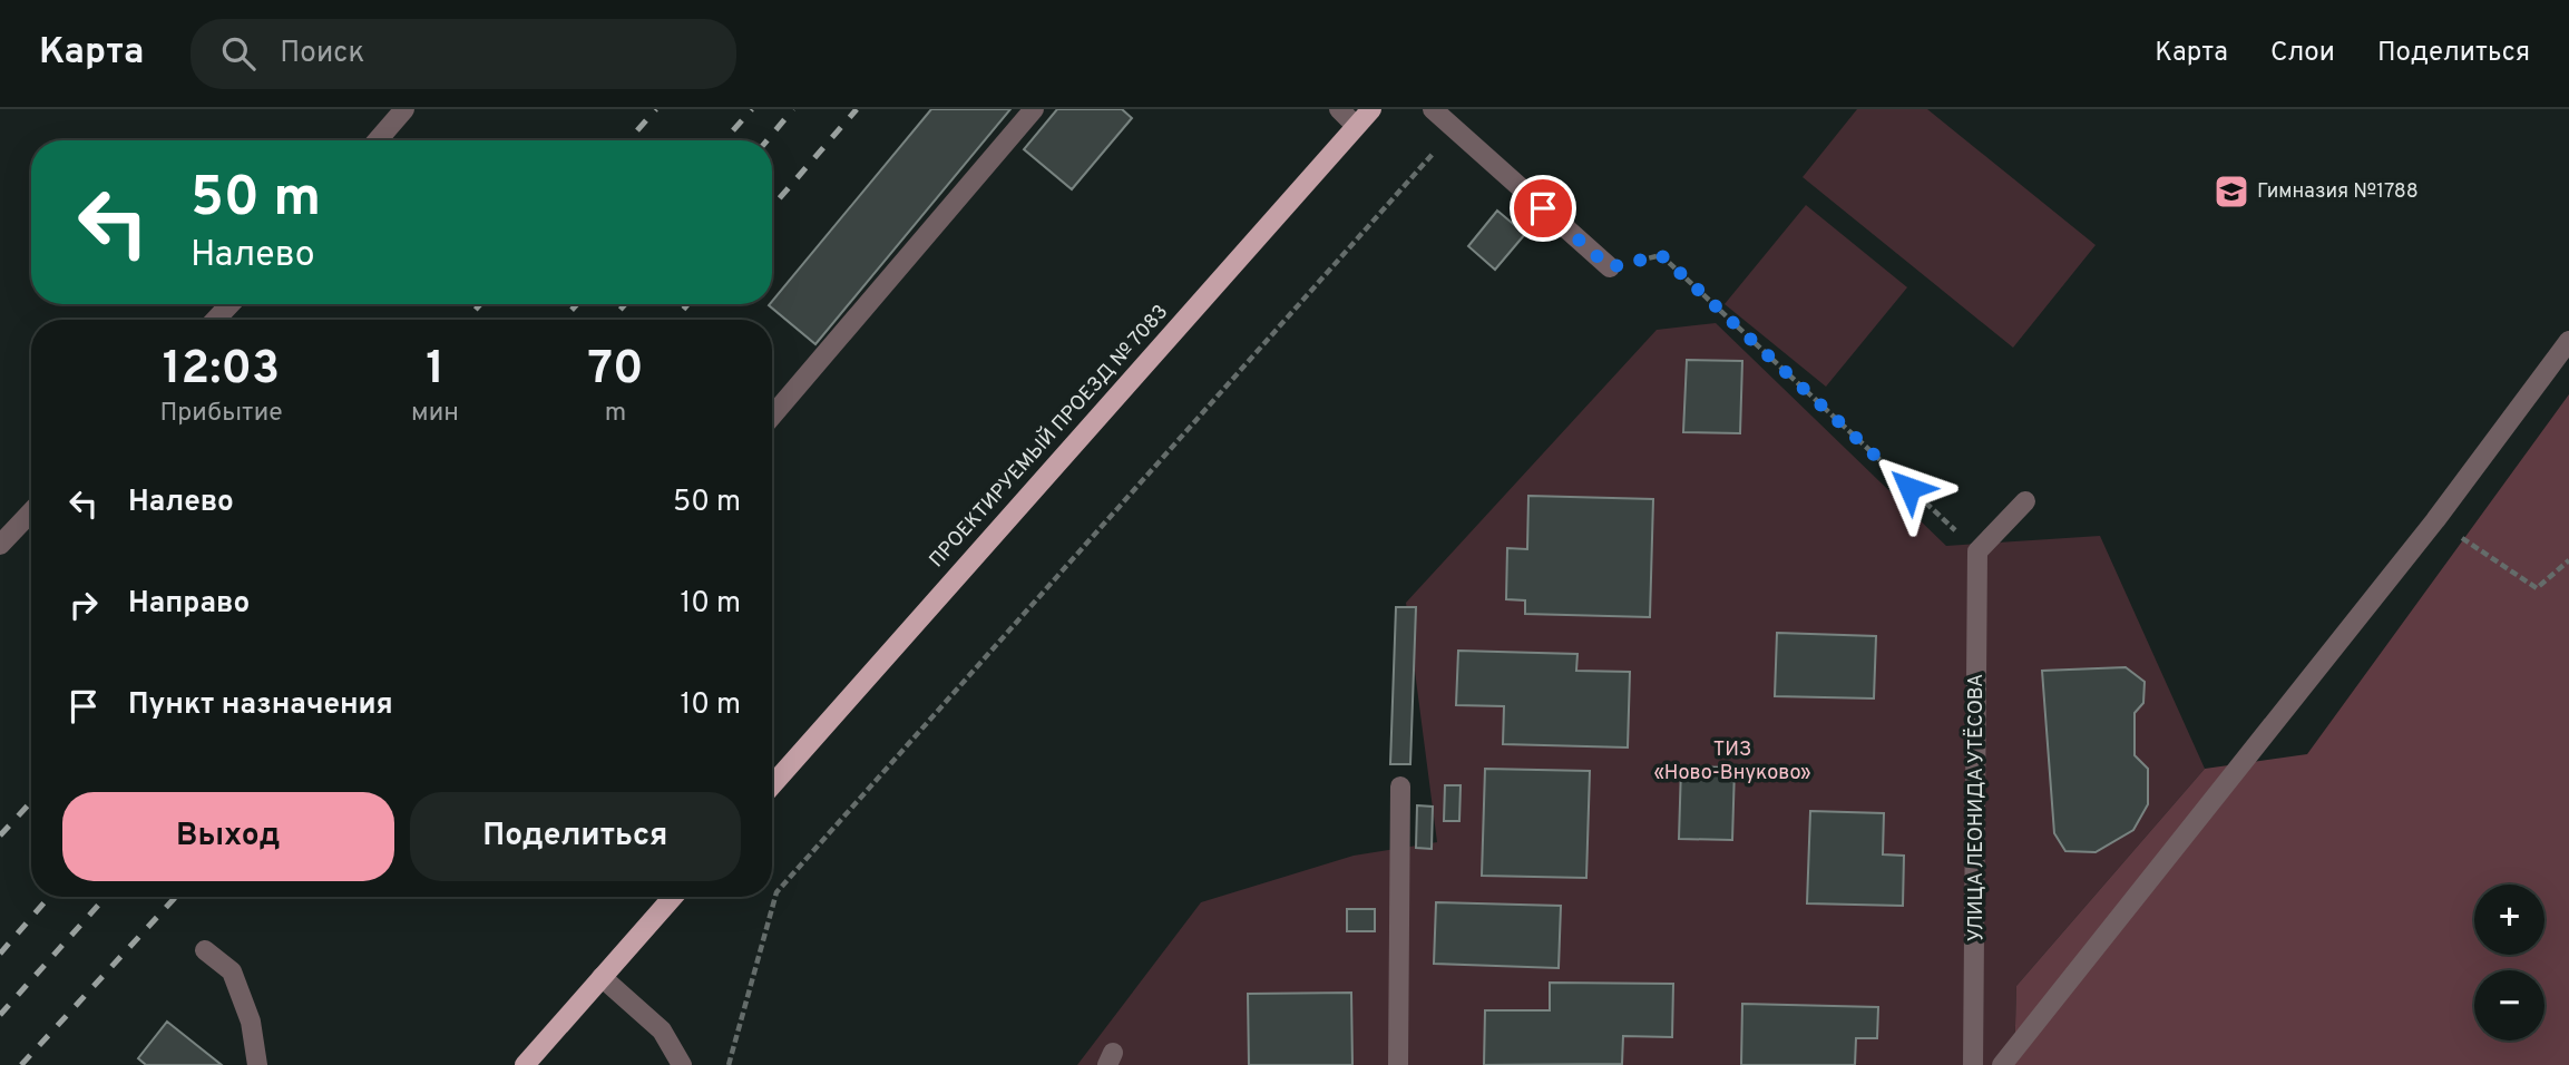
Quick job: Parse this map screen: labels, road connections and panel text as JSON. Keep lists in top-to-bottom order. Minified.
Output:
{"streets":{"main road":["ПРОЕКТИРУЕМЫЙ ПРОЕЗД № 7083"],"street":["УЛИЦА ЛЕОНИДА УТЁСОВА"]},"parks":["ТИЗ «Ново-Внуково»"],"places":{"school or university":["Гимназия №1788"]},"page":{"header":"Карта","search":"Поиск","nav":["Карта","Слои","Поделиться"],"turn":["50 m","Налево"],"eta":["12:03","Прибытие","1","мин","70","m"],"list":[{"name":"Налево","value":"50 m"},{"name":"Направо","value":"10 m"},{"name":"Пункт назначения","value":"10 m"}],"buttons":["Выход","Поделиться"],"map_buttons":["+","−"]}}
